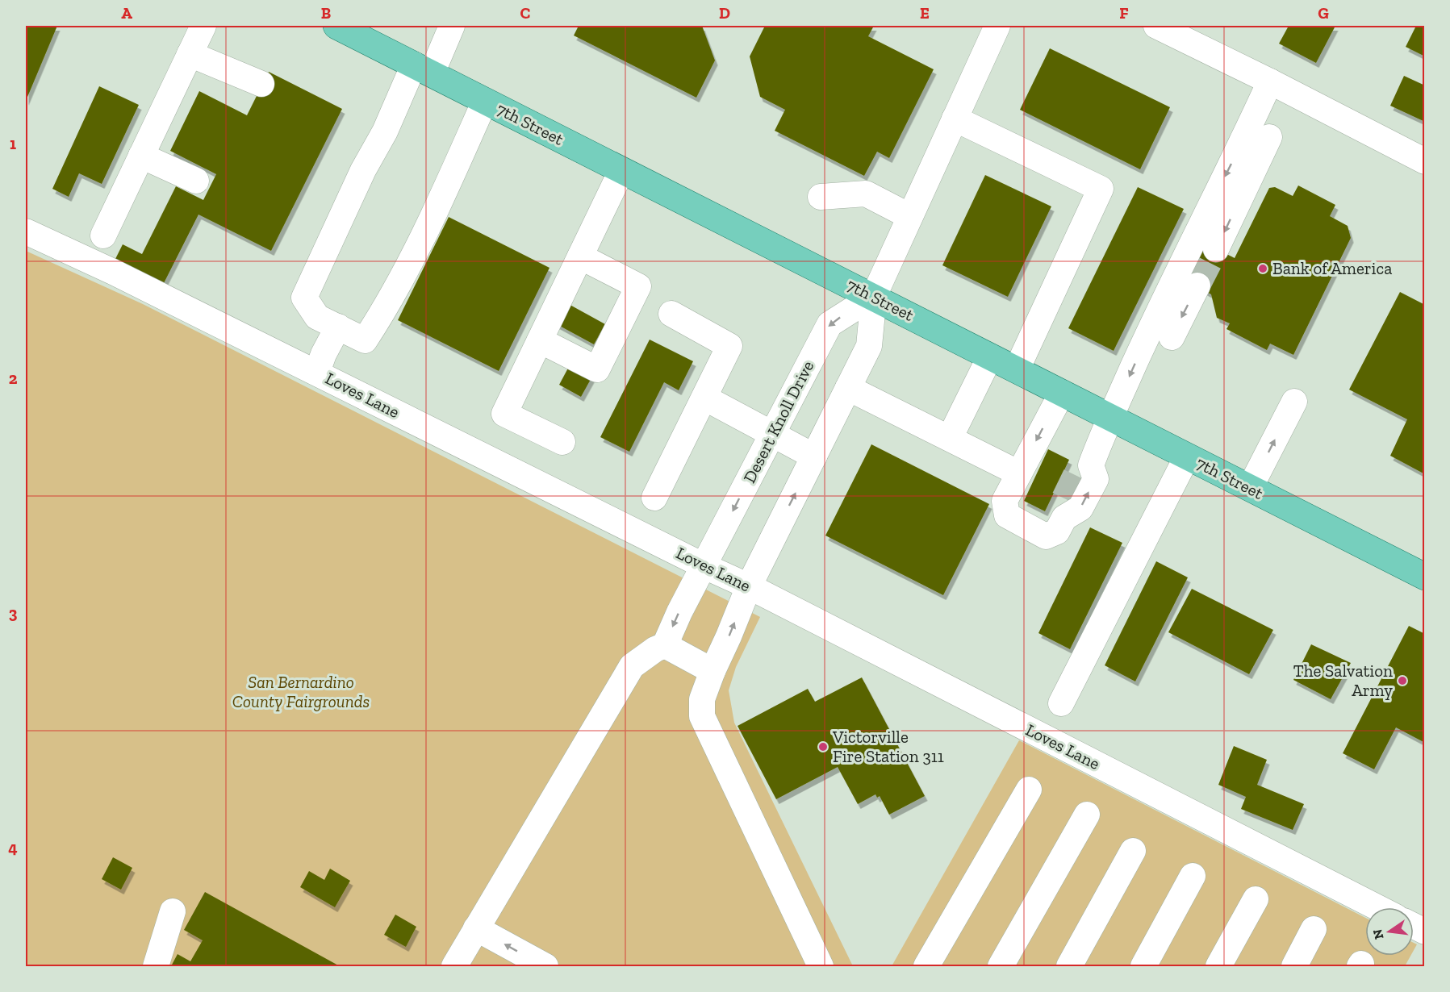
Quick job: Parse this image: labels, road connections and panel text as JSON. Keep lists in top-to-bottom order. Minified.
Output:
{"streets":{"main road":["7th Street"],"street":["Loves Lane","Desert Knoll Drive"]},"crossings":[["7th Street","Desert Knoll Drive"],["Loves Lane","Desert Knoll Drive"]],"parks":["San Bernardino County Fairgrounds"],"places":["Bank of America","The Salvation Army","Victorville Fire Station 311"],"north":"left","grid":{"columns":["A","B","C","D","E","F","G"],"rows":["1","2","3","4"]}}
